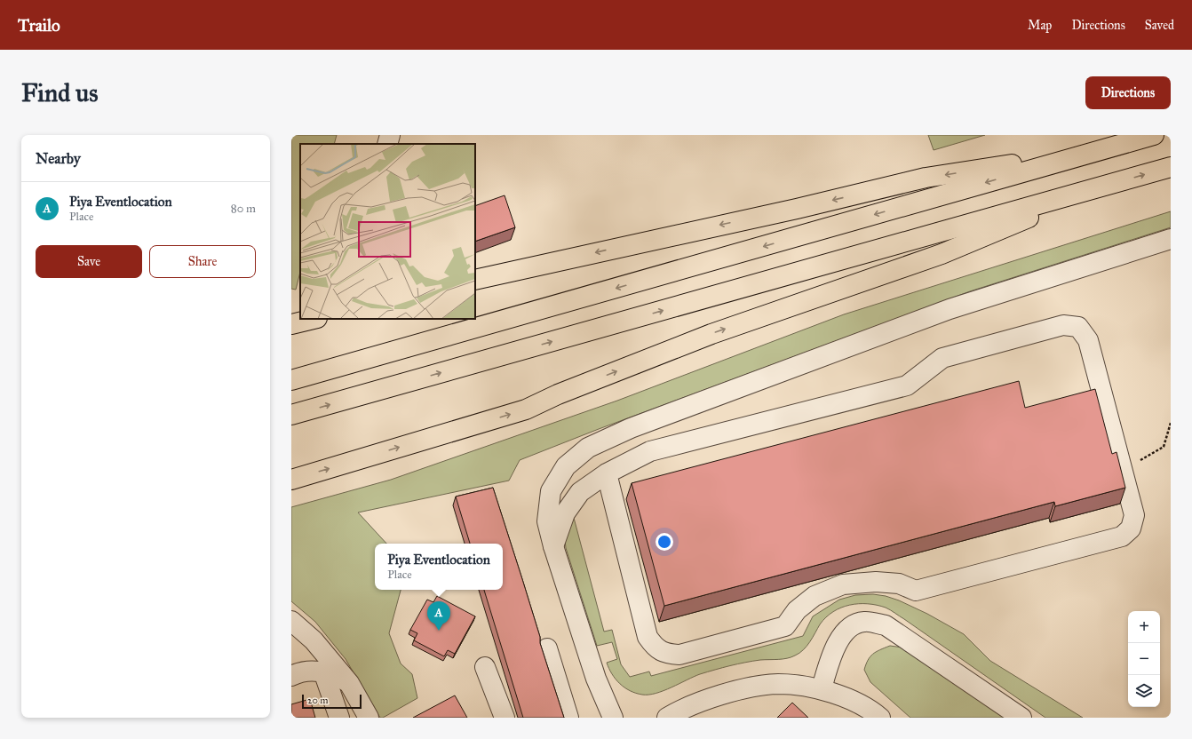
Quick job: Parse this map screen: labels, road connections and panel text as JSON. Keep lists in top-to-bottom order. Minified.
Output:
{"scale_bar":"20 m","page":{"header":"Trailo","nav":["Map","Directions","Saved"],"buttons":["Directions",["Save","Share"]],"title":"Find us","heading":"Nearby","list":[{"mark":"A","name":"Piya Eventlocation","note":"Place","value":"80 m"}],"popup":["Piya Eventlocation","Place"],"pins":"A","map_buttons":["+","−"],"scale":"20 m"}}
